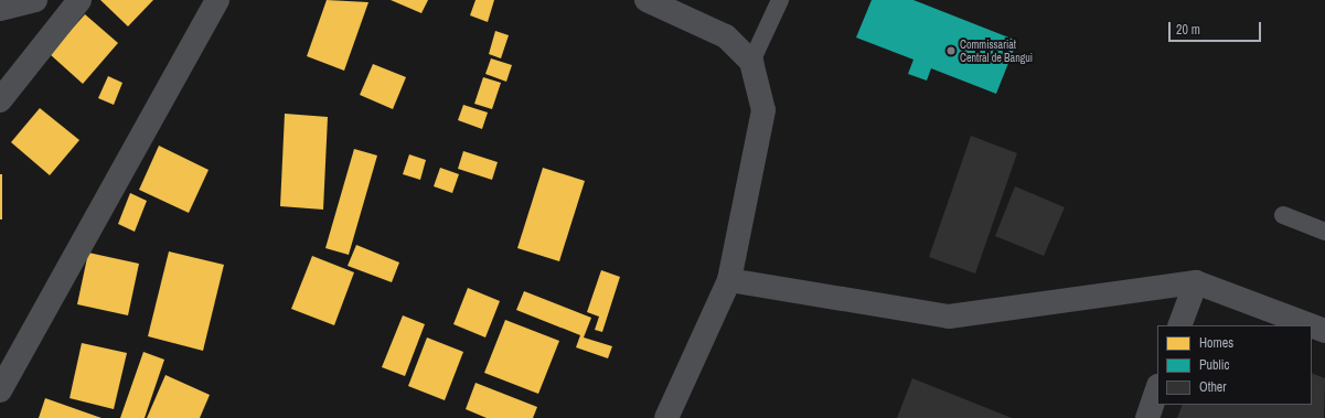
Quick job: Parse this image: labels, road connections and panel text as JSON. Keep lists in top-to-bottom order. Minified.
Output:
{"places":["Commissariat Central de Bangui"],"legend":["Homes","Public","Other"],"scale_bar":"20 m"}
